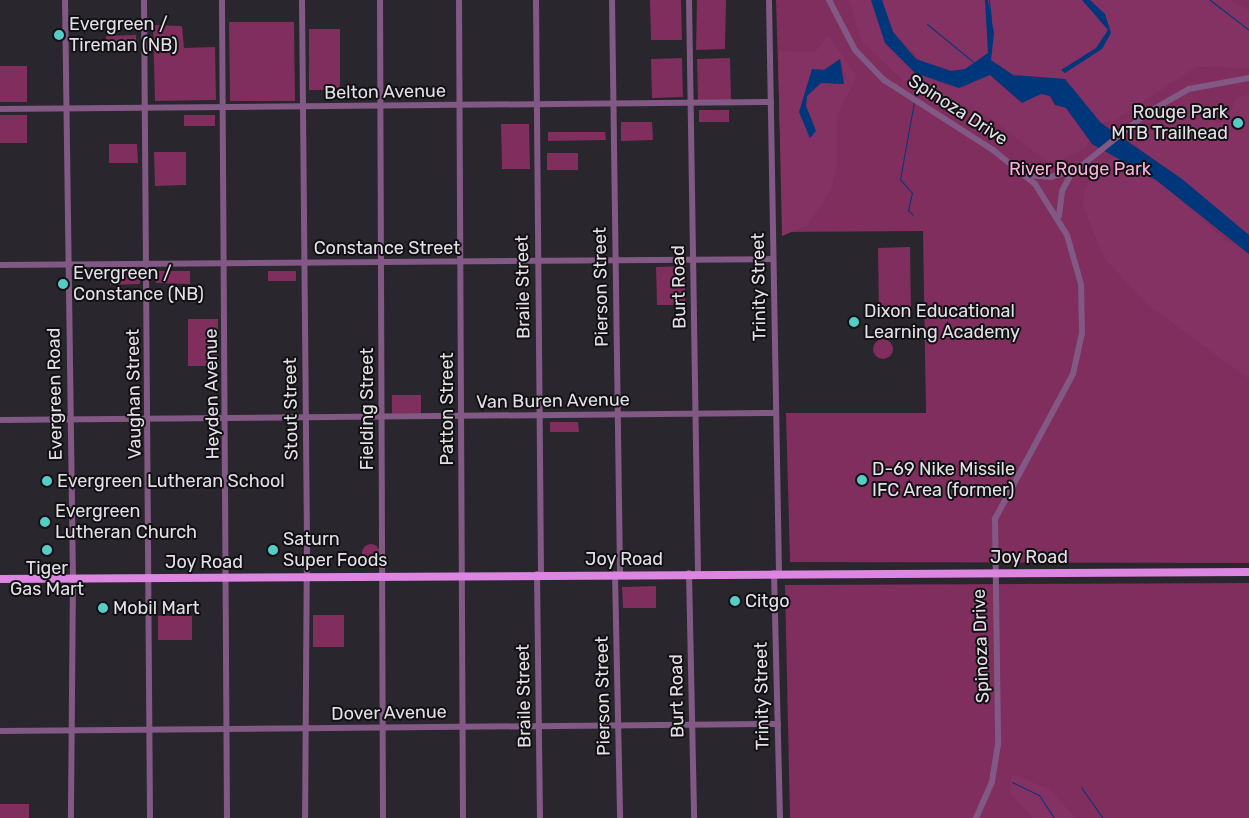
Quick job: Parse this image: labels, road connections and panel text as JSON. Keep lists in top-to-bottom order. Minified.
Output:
{"streets":{"main road":["Joy Road"],"street":["Belton Avenue","Spinoza Drive","Constance Street","Braile Street","Pierson Street","Burt Road","Trinity Street","Evergreen Road","Vaughan Street","Heyden Avenue","Van Buren Avenue","Stout Street","Fielding Street","Patton Street","Dover Avenue"]},"crossings":[["Belton Avenue","Braile Street"],["Belton Avenue","Pierson Street"],["Belton Avenue","Burt Road"],["Belton Avenue","Trinity Street"],["Belton Avenue","Evergreen Road"],["Belton Avenue","Vaughan Street"],["Belton Avenue","Heyden Avenue"],["Belton Avenue","Stout Street"],["Belton Avenue","Fielding Street"],["Belton Avenue","Patton Street"],["Spinoza Drive","Joy Road"],["Constance Street","Braile Street"],["Constance Street","Pierson Street"],["Constance Street","Burt Road"],["Constance Street","Trinity Street"],["Constance Street","Evergreen Road"],["Constance Street","Vaughan Street"],["Constance Street","Heyden Avenue"],["Constance Street","Stout Street"],["Constance Street","Fielding Street"],["Constance Street","Patton Street"],["Braile Street","Van Buren Avenue"],["Braile Street","Joy Road"],["Braile Street","Dover Avenue"],["Pierson Street","Van Buren Avenue"],["Pierson Street","Joy Road"],["Pierson Street","Dover Avenue"],["Burt Road","Van Buren Avenue"],["Burt Road","Joy Road"],["Burt Road","Dover Avenue"],["Trinity Street","Van Buren Avenue"],["Trinity Street","Joy Road"],["Trinity Street","Dover Avenue"],["Evergreen Road","Van Buren Avenue"],["Evergreen Road","Joy Road"],["Evergreen Road","Dover Avenue"],["Vaughan Street","Van Buren Avenue"],["Vaughan Street","Joy Road"],["Vaughan Street","Dover Avenue"],["Heyden Avenue","Van Buren Avenue"],["Heyden Avenue","Joy Road"],["Heyden Avenue","Dover Avenue"],["Van Buren Avenue","Stout Street"],["Van Buren Avenue","Fielding Street"],["Van Buren Avenue","Patton Street"],["Stout Street","Joy Road"],["Stout Street","Dover Avenue"],["Fielding Street","Joy Road"],["Fielding Street","Dover Avenue"],["Patton Street","Joy Road"],["Patton Street","Dover Avenue"]],"parks":["River Rouge Park"],"places":["Evergreen / Tireman (NB)","Rouge Park MTB Trailhead","Evergreen / Constance (NB)","Dixon Educational Learning Academy","D-69 Nike Missile IFC Area (former)","Evergreen Lutheran School","Evergreen Lutheran Church","Tiger Gas Mart","Saturn Super Foods","Citgo","Mobil Mart"]}
